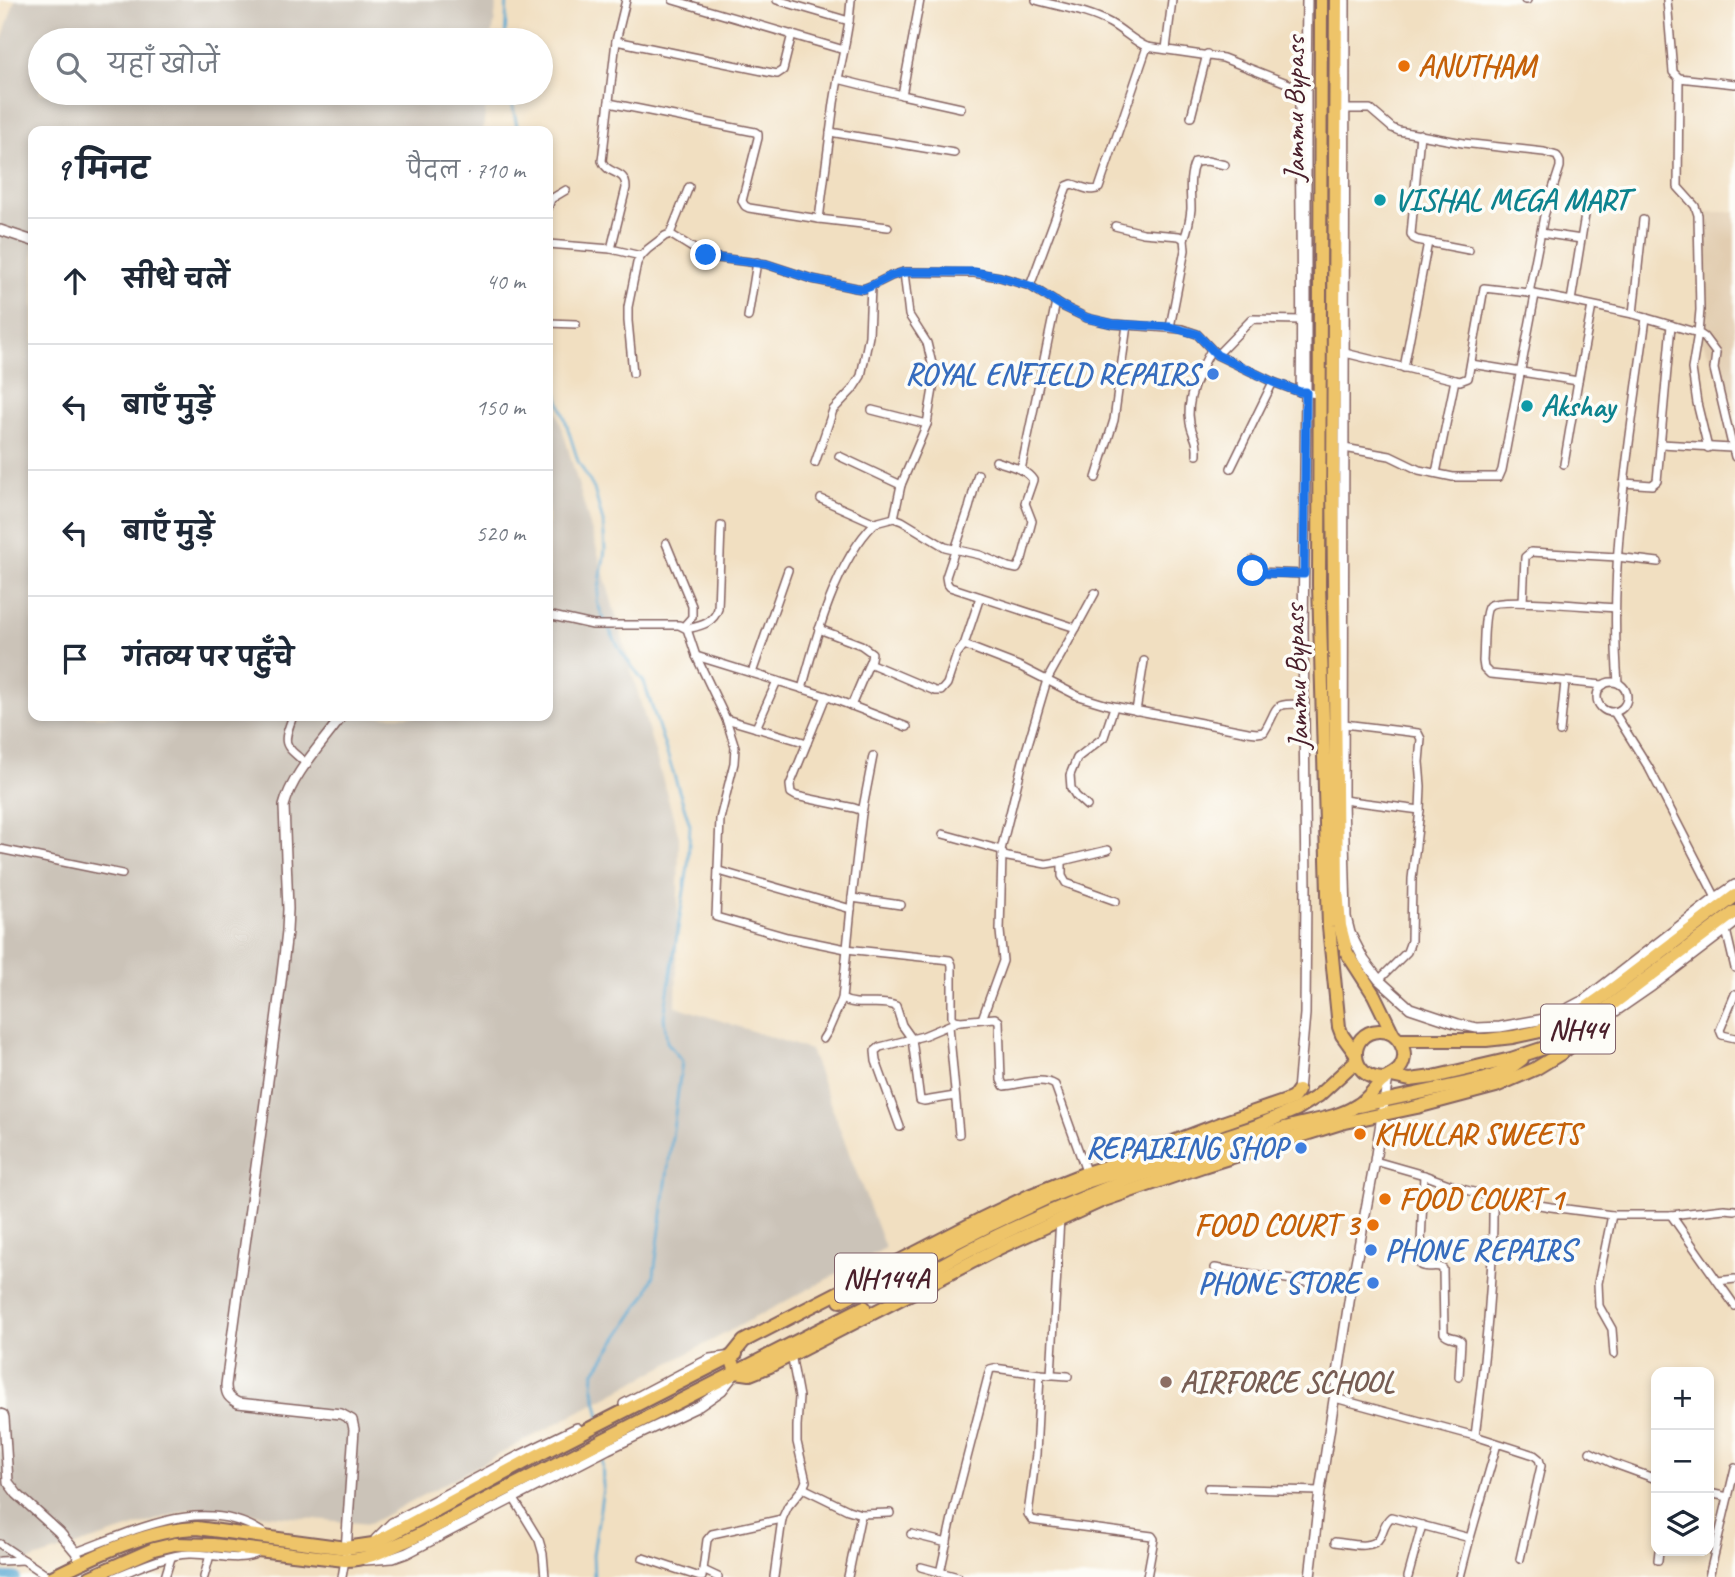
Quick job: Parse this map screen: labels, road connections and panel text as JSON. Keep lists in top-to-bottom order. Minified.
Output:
{"streets":{"highway":["Jammu Bypass","NH44","NH144A"]},"crossings":[["Jammu Bypass","NH44"],["Jammu Bypass","NH144A"],["NH44","NH144A"]],"places":["ANUTHAM","VISHAL MEGA MART","ROYAL ENFIELD REPAIRS","Akshay","KHULLAR SWEETS","REPAIRING SHOP","FOOD COURT 1","FOOD COURT 3","PHONE REPAIRS","PHONE STORE","AIRFORCE SCHOOL"],"page":{"search":"यहाँ खोजें","heading":["9 मिनट","पैदल · 710 m"],"list":[["सीधे चलें","40 m"],["बाएँ मुड़ें","150 m"],["बाएँ मुड़ें","520 m"],"गंतव्य पर पहुँचे"],"map_buttons":["+","−"]}}
